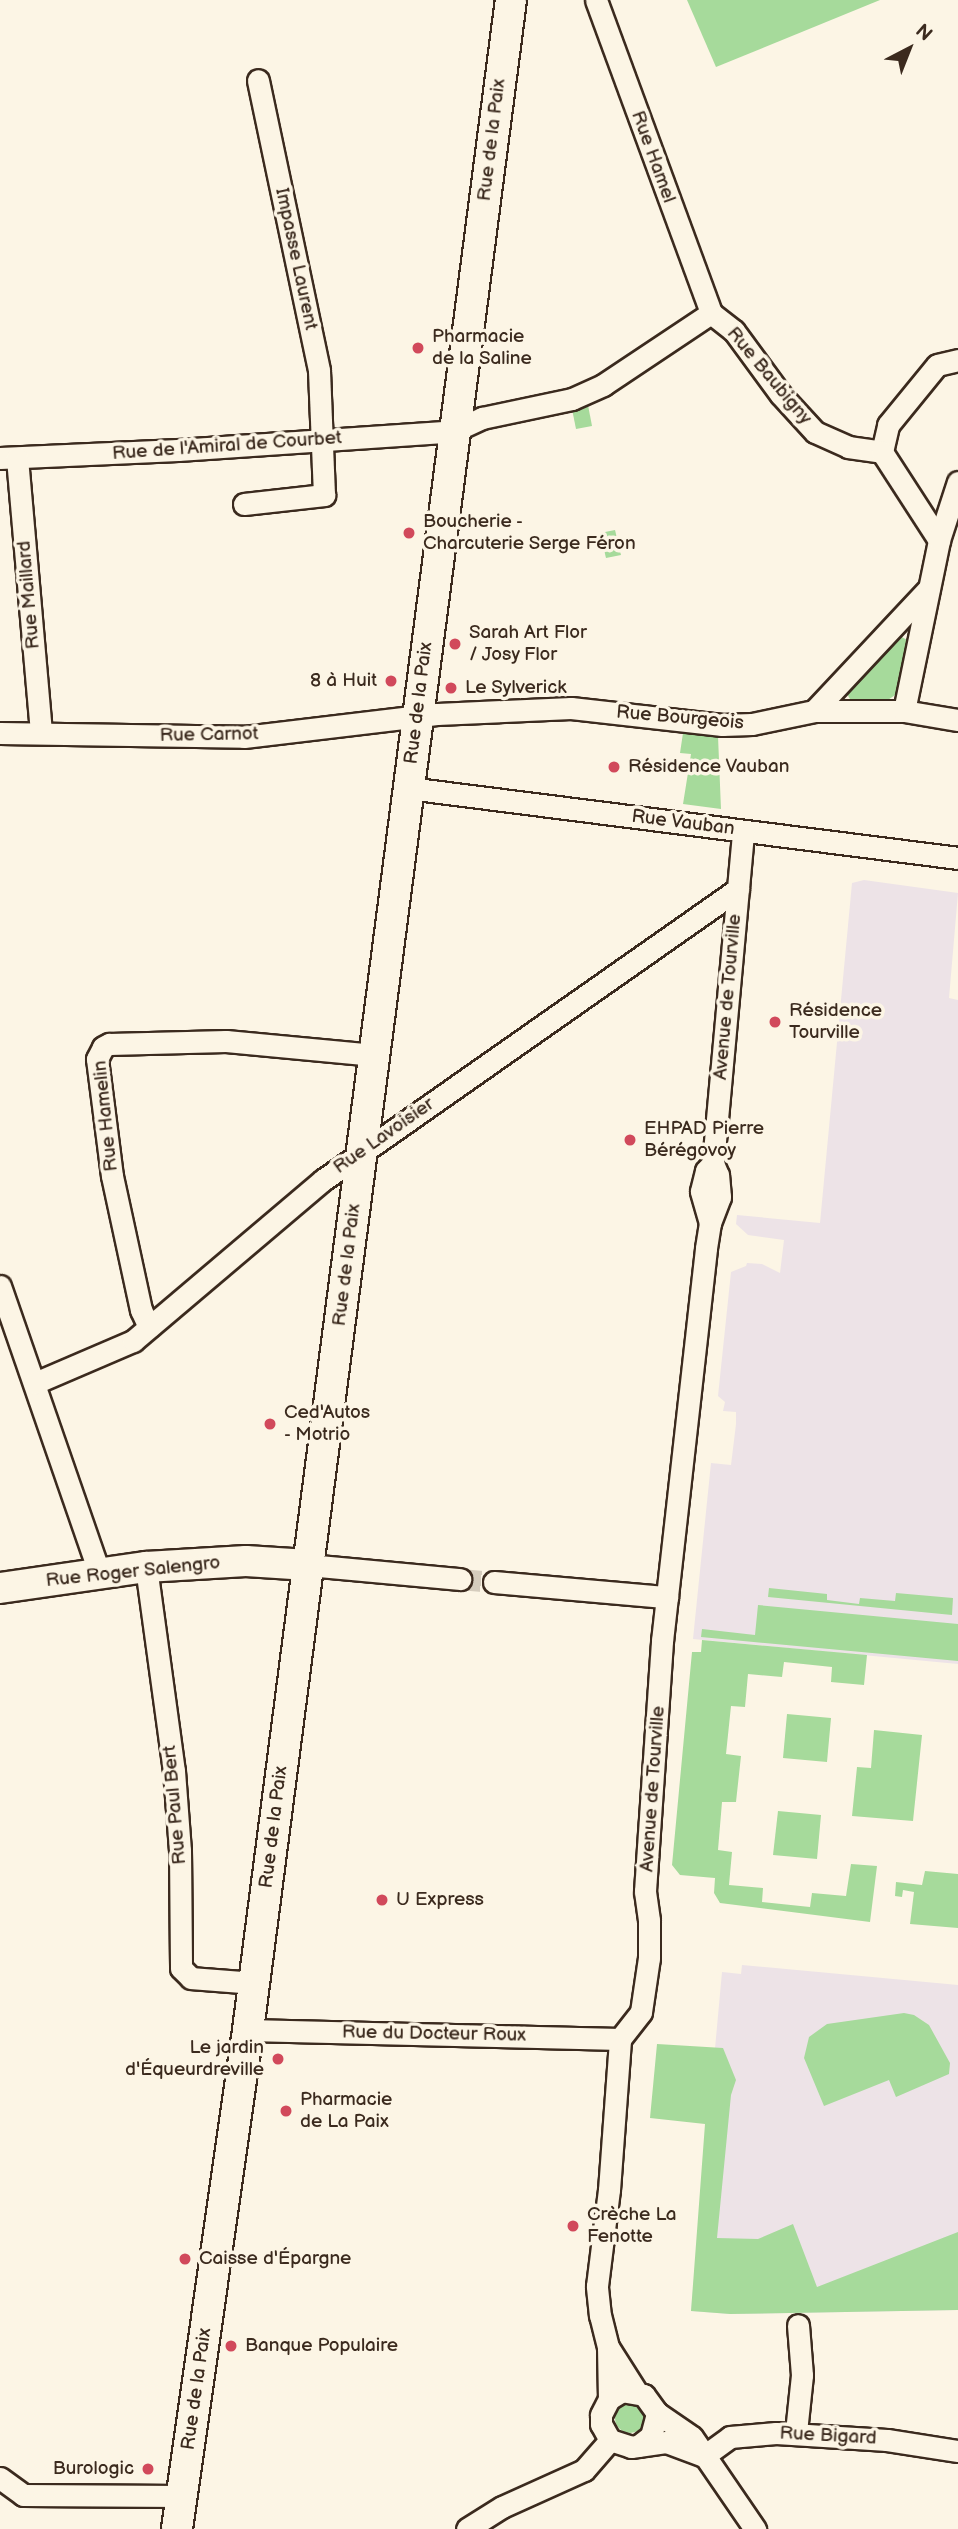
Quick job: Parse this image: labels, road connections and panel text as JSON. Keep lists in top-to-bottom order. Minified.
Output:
{"streets":{"main road":["Rue de la Paix","Rue Roger Salengro"],"street":["Rue Hamel","Impasse Laurent","Rue Baubigny","Rue de l'Amiral de Courbet","Rue Maillard","Rue Bourgeois","Rue Carnot","Rue Vauban","Avenue de Tourville","Rue Hamelin","Rue Lavoisier","Rue Paul Bert","Rue du Docteur Roux","Rue Bigard"]},"crossings":[["Rue de la Paix","Rue Baubigny"],["Rue de la Paix","Rue de l'Amiral de Courbet"],["Rue de la Paix","Rue Bourgeois"],["Rue de la Paix","Rue Carnot"],["Rue de la Paix","Rue Vauban"],["Rue de la Paix","Rue Hamelin"],["Rue de la Paix","Rue Lavoisier"],["Rue de la Paix","Rue Roger Salengro"],["Rue de la Paix","Rue Paul Bert"],["Rue de la Paix","Rue du Docteur Roux"],["Rue Hamel","Rue Baubigny"],["Impasse Laurent","Rue de l'Amiral de Courbet"],["Rue Baubigny","Rue de l'Amiral de Courbet"],["Rue de l'Amiral de Courbet","Rue Maillard"],["Rue Maillard","Rue Carnot"],["Rue Bourgeois","Rue Carnot"],["Rue Vauban","Avenue de Tourville"],["Avenue de Tourville","Rue Lavoisier"],["Avenue de Tourville","Rue du Docteur Roux"],["Rue Hamelin","Rue Lavoisier"],["Rue Roger Salengro","Rue Paul Bert"]],"places":["Pharmacie de la Saline","Boucherie - Charcuterie Serge Féron","Sarah Art Flor / Josy Flor","8 à Huit","Le Sylverick","Résidence Vauban","Résidence Tourville","EHPAD Pierre Bérégovoy","Ced'Autos - Motrio","U Express","Le jardin d'Équeurdreville","Pharmacie de La Paix","Crèche La Fenotte","Caisse d'Épargne","Banque Populaire","Burologic"],"north":"top right"}
